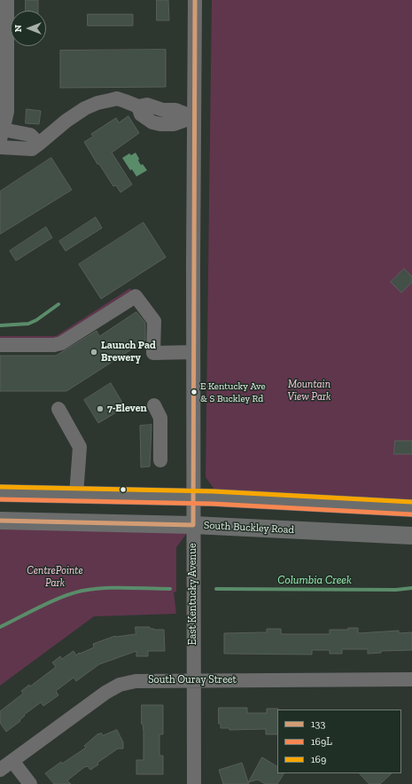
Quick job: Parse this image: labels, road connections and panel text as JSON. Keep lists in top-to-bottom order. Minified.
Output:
{"streets":{"main road":["South Buckley Road"],"street":["East Kentucky Avenue","South Ouray Street"]},"crossings":[["South Buckley Road","East Kentucky Avenue"],["East Kentucky Avenue","South Ouray Street"]],"water":["Columbia Creek"],"parks":["Mountain View Park","CentrePointe Park"],"places":["Launch Pad Brewery","E Kentucky Ave & S Buckley Rd","7-Eleven"],"lines":["transit line 133","transit line 169","transit line 169L"],"legend":["133","169L","169"],"north":"left"}
